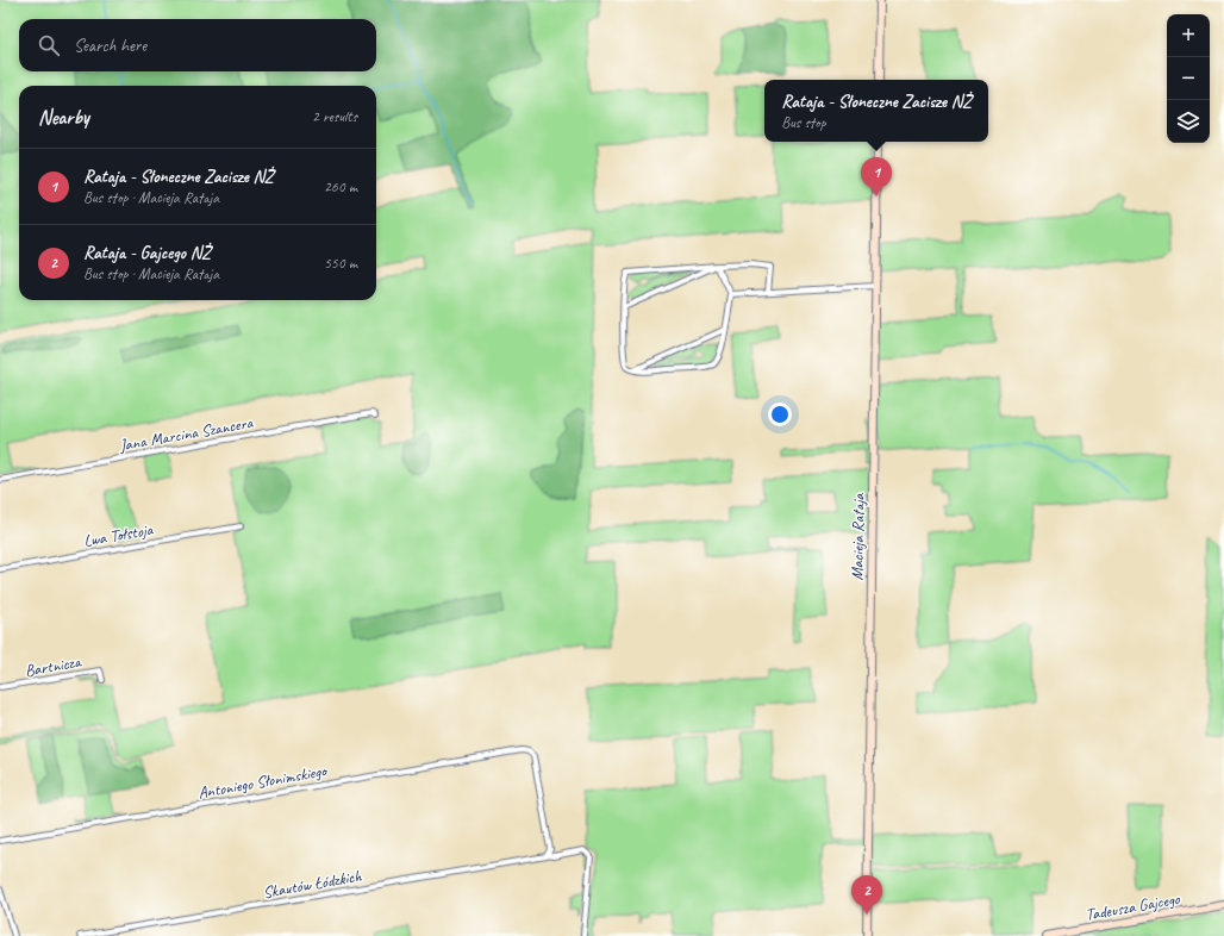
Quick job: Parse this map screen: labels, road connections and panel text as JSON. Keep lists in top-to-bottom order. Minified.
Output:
{"streets":{"street":["Jana Marcina Szancera","Lwa Tołstoja","Macieja Rataja","Bartnicza","Antoniego Słonimskiego","Skautów Łódzkich","Tadeusza Gajcego"]},"crossings":[["Antoniego Słonimskiego","Skautów Łódzkich"]],"page":{"map_buttons":["+","−"],"search":"Search here","popup":["Rataja - Słoneczne Zacisze NŻ","Bus stop"],"heading":["Nearby","2 results"],"list":[{"mark":"1","name":"Rataja - Słoneczne Zacisze NŻ","note":"Bus stop · Macieja Rataja","value":"260 m"},{"mark":"2","name":"Rataja - Gajcego NŻ","note":"Bus stop · Macieja Rataja","value":"550 m"}],"pins":["1","2"]}}
